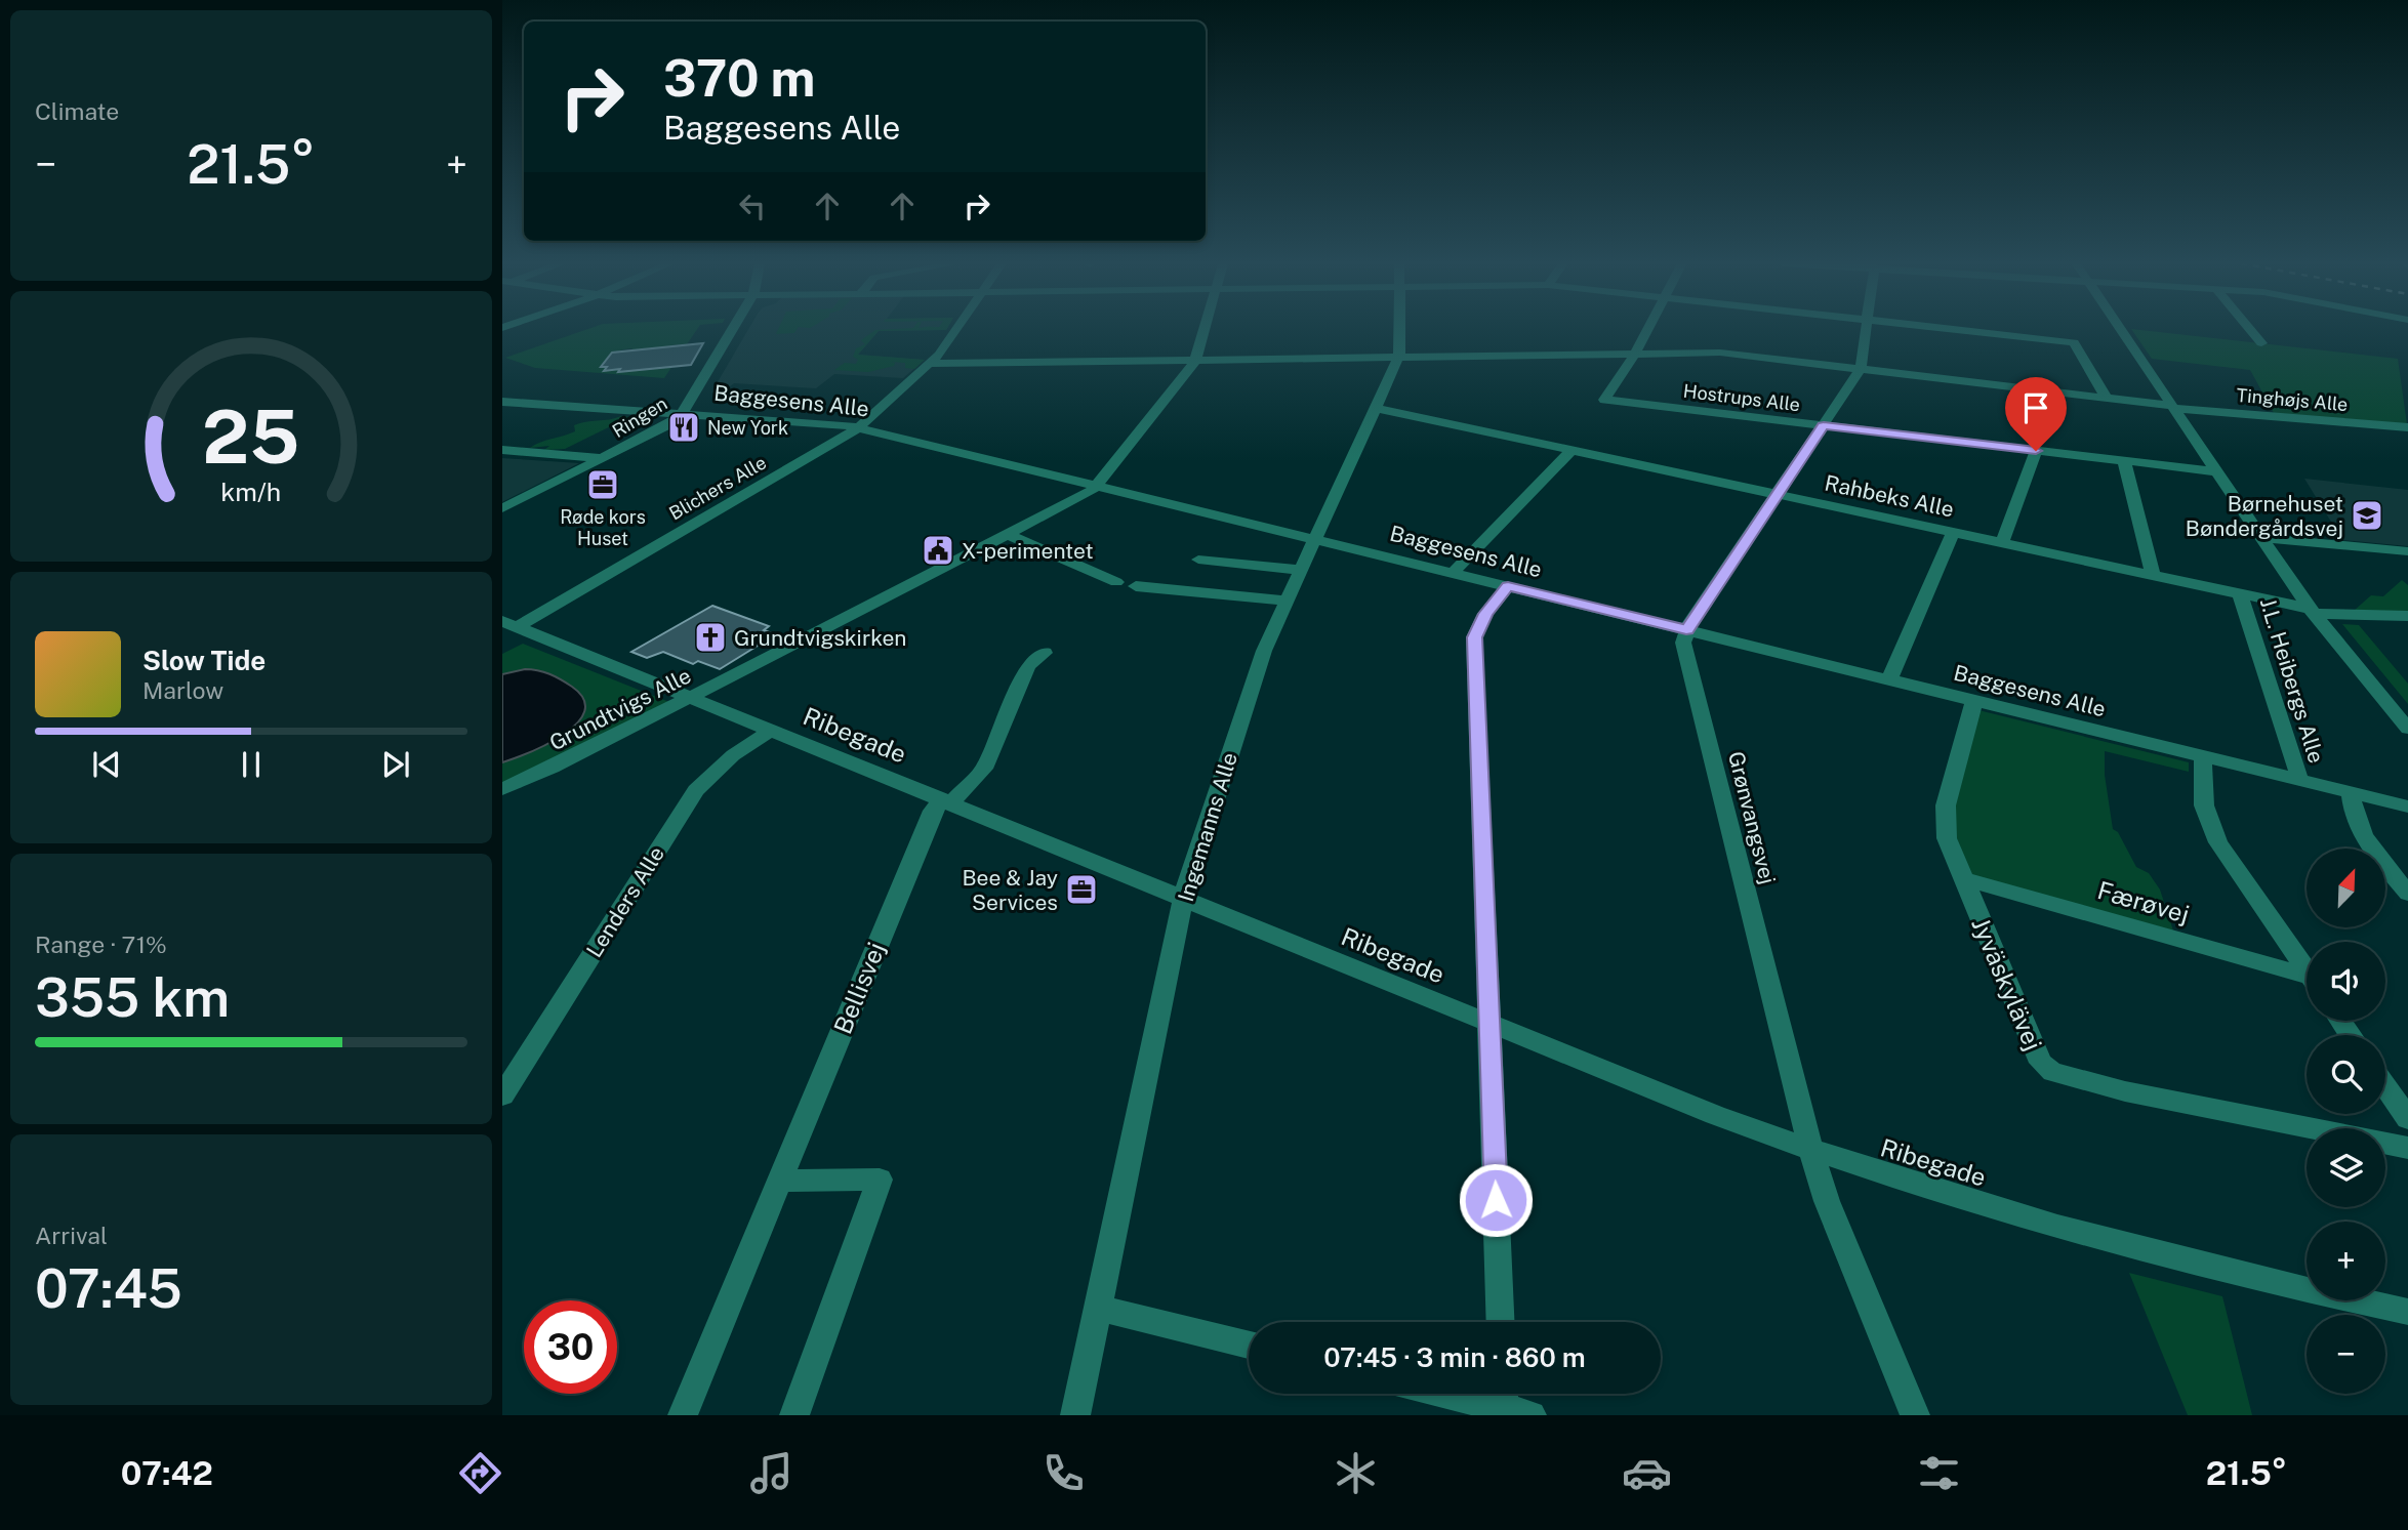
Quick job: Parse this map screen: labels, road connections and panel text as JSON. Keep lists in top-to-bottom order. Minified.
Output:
{"streets":{"street":["Hostrups Alle","Tinghøjs Alle","Baggesens Alle","Ringen","Blichers Alle","Rahbeks Alle","J.L. Heibergs Alle","Grundtvigs Alle","Ribegade","Grønvangsvej","Ingemanns Alle","Lenders Alle","Færøvej","Jyväskylävej","Bellisvej"]},"crossings":[["Hostrups Alle","Tinghøjs Alle"],["Tinghøjs Alle","Blichers Alle"],["Tinghøjs Alle","Grundtvigs Alle"],["Tinghøjs Alle","Ingemanns Alle"],["Baggesens Alle","Ringen"],["Baggesens Alle","Blichers Alle"],["Baggesens Alle","J.L. Heibergs Alle"],["Baggesens Alle","Grundtvigs Alle"],["Baggesens Alle","Grønvangsvej"],["Baggesens Alle","Ingemanns Alle"],["Baggesens Alle","Jyväskylävej"],["Blichers Alle","Ribegade"],["Rahbeks Alle","J.L. Heibergs Alle"],["Rahbeks Alle","Ingemanns Alle"],["Grundtvigs Alle","Ribegade"],["Ribegade","Grønvangsvej"],["Ribegade","Ingemanns Alle"],["Ribegade","Lenders Alle"],["Ribegade","Bellisvej"],["Færøvej","Jyväskylävej"]],"places":{"restaurant":["New York"],"office":["Røde kors Huset","Bee & Jay Services"],"school or university":["Børnehuset Bøndergårdsvej"],"public building":["X-perimentet"],"church":["Grundtvigskirken"]},"north":"top right","page":{"tile":["Climate",["Range · 71%","355 km"],["Arrival","07:45"]],"turn":["370 m","Baggesens Alle"],"heat":["−","21.5°","+"],"song":["Slow Tide","Marlow"],"map_buttons":["+","−"],"limit":"30","trip":"07:45 · 3 min · 860 m","tabs":["07:42","21.5°"],"gauge":["25","km/h"]}}
